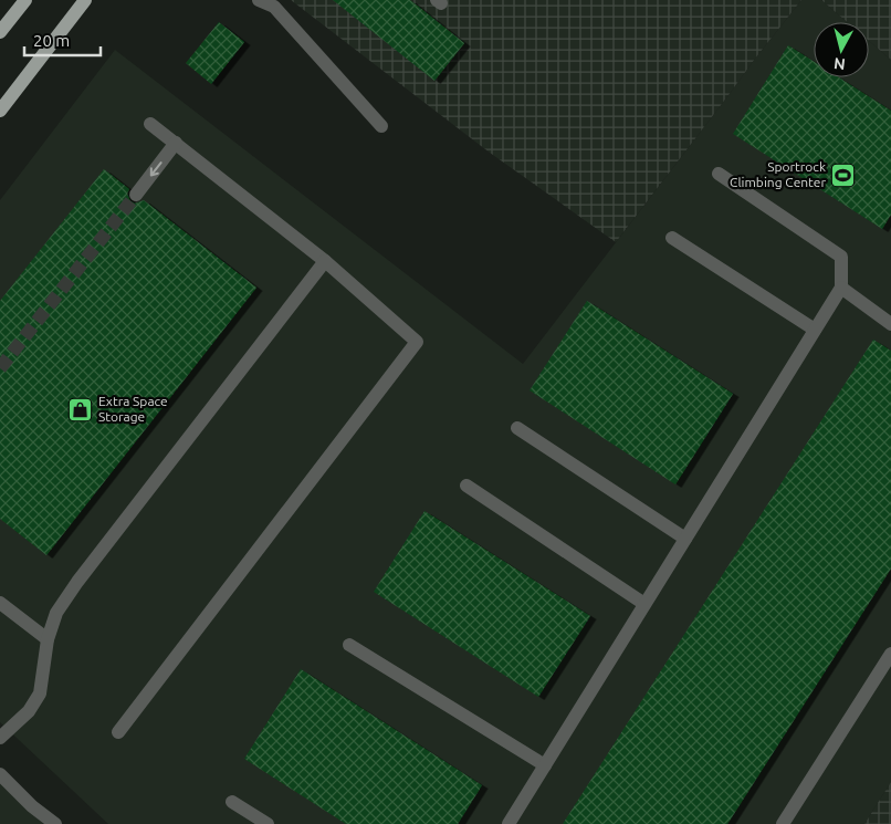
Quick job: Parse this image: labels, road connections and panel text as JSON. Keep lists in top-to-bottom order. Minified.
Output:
{"places":{"sports":["Sportrock Climbing Center"],"shop":["Extra Space Storage"]},"scale_bar":"20 m","north":"bottom"}
